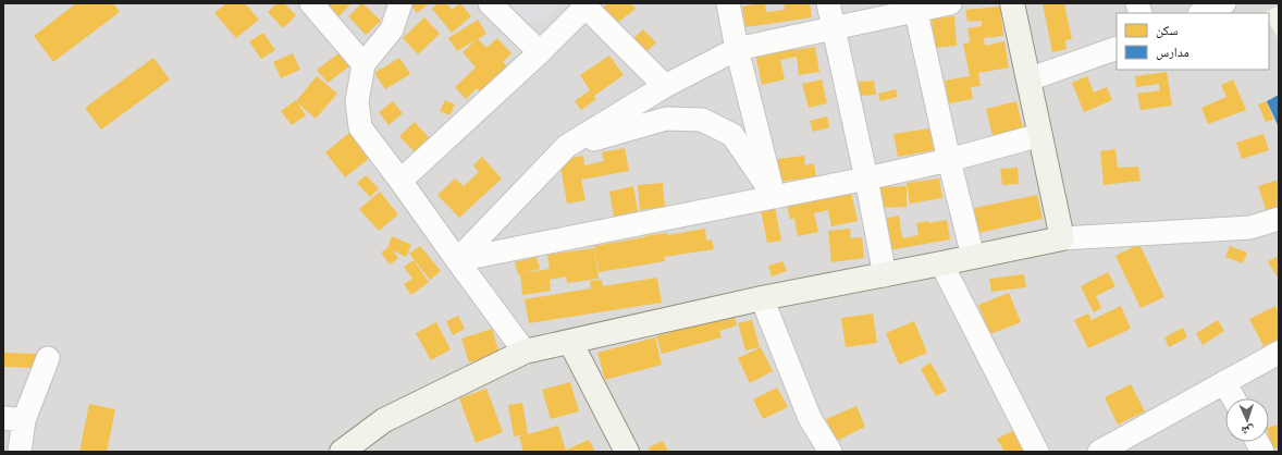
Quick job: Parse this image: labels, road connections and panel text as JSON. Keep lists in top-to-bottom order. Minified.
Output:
{"legend":["سكن","مدارس"],"north":"bottom"}
